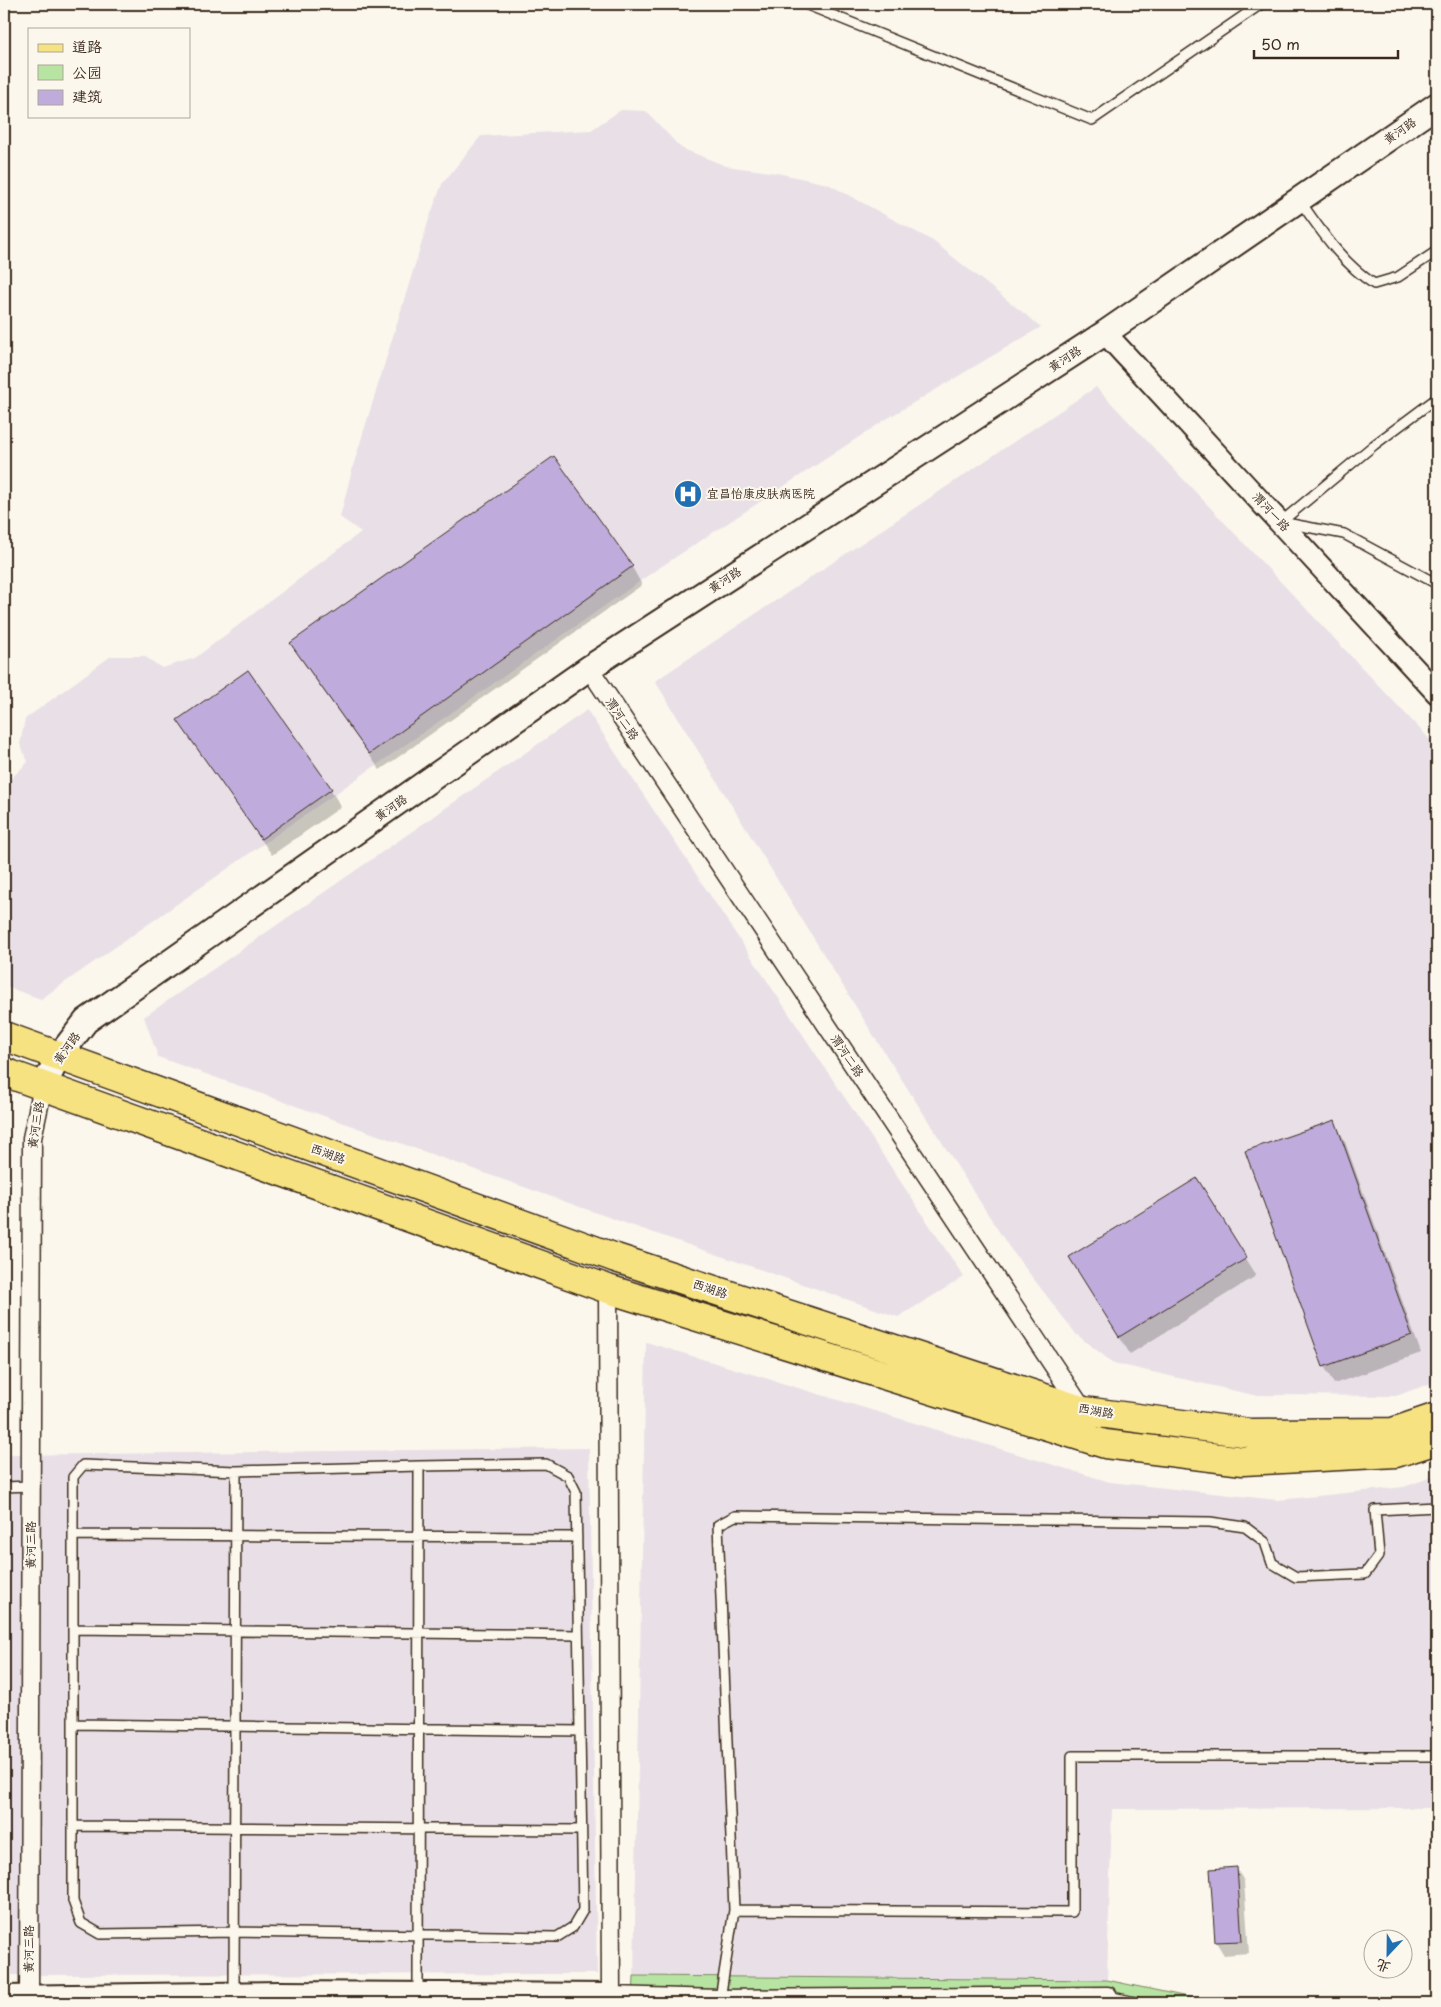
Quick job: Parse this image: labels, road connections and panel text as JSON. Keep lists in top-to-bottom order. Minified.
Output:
{"streets":{"main road":["黄河路","西湖路"],"street":["渭河一路","渭河二路","黄河三路"]},"crossings":[["黄河路","渭河一路"],["黄河路","渭河二路"],["黄河路","黄河三路"],["黄河路","西湖路"],["渭河二路","西湖路"]],"places":{"hospital":["宜昌怡康皮肤病医院"]},"legend":["道路","公园","建筑"],"scale_bar":"50 m","north":"bottom"}
